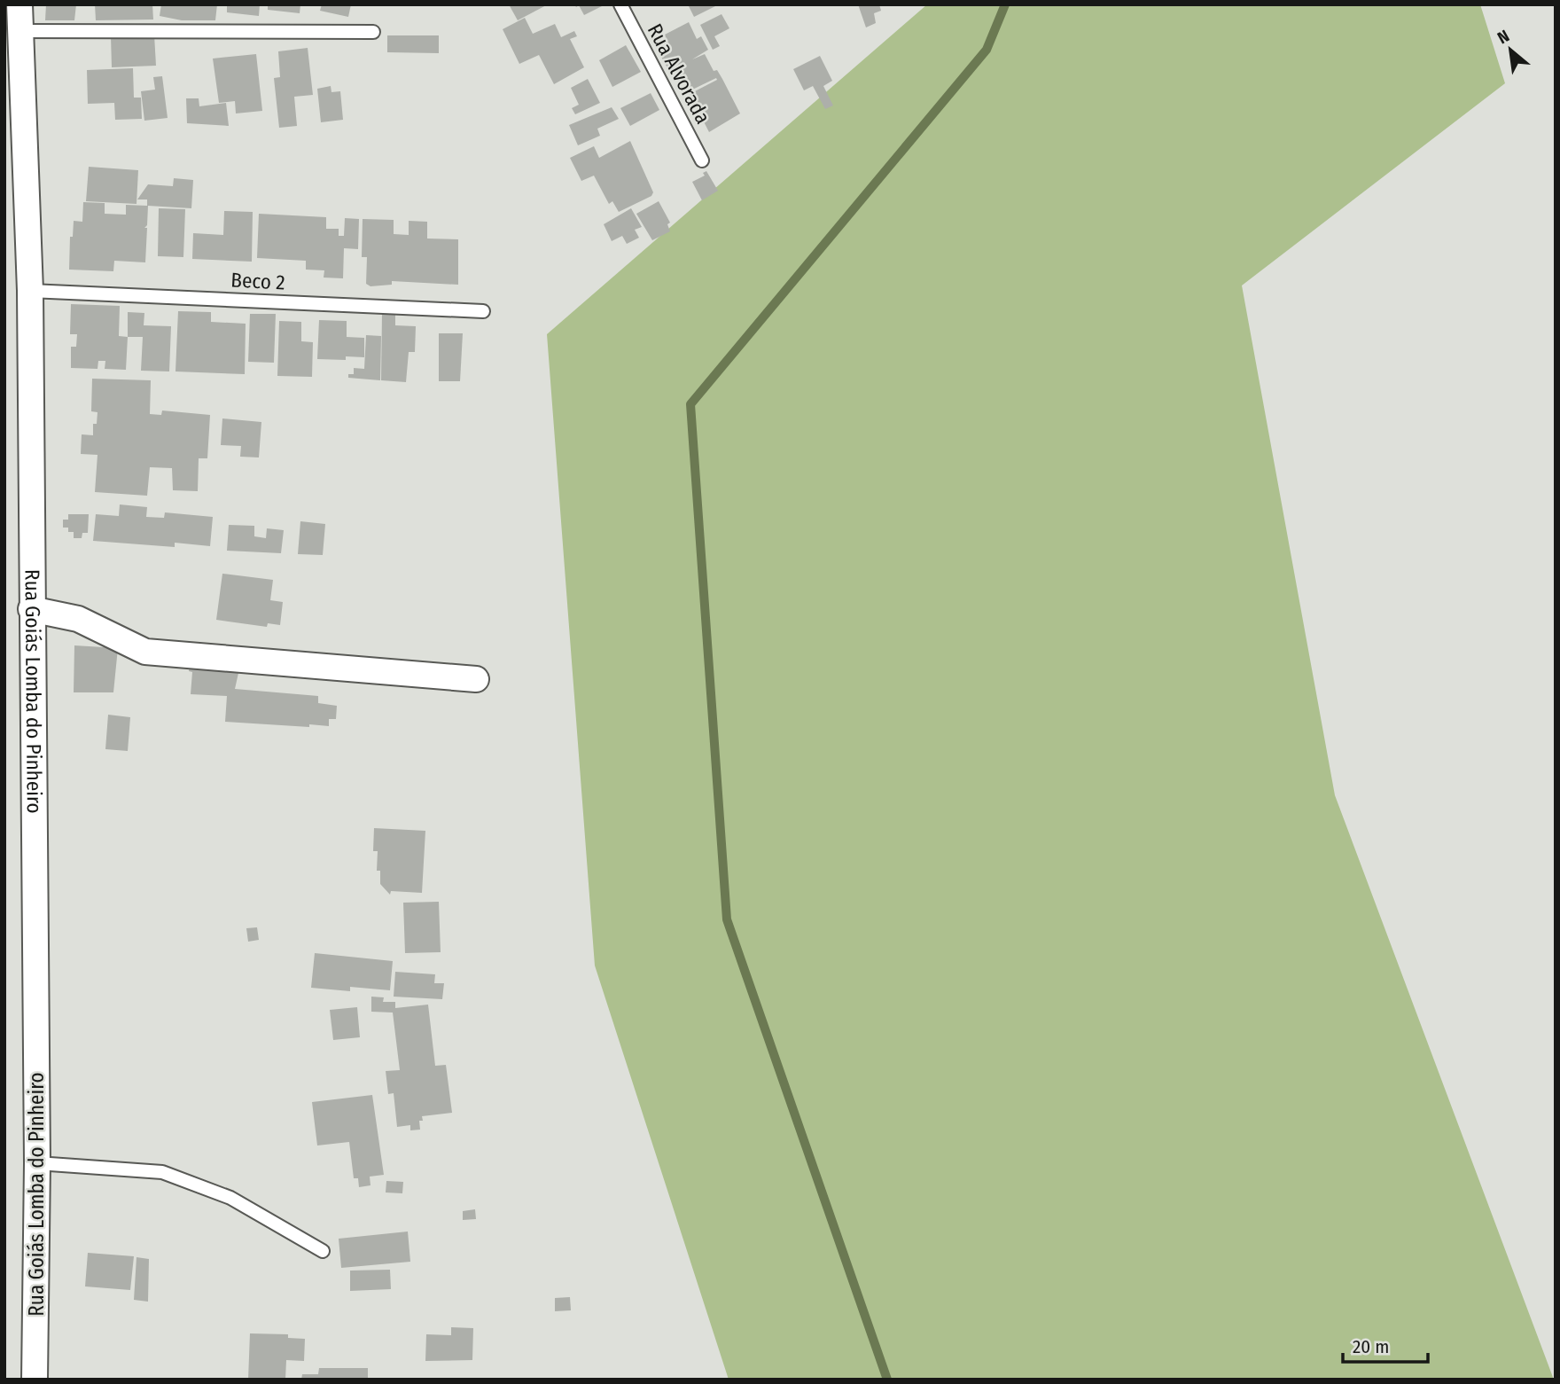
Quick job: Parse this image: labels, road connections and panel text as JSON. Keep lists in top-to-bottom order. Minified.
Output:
{"streets":{"street":["Rua Goiás Lomba do Pinheiro"],"lane":["Rua Alvorada","Beco 2"]},"crossings":[["Beco 2","Rua Goiás Lomba do Pinheiro"]],"scale_bar":"20 m","north":"top left"}
